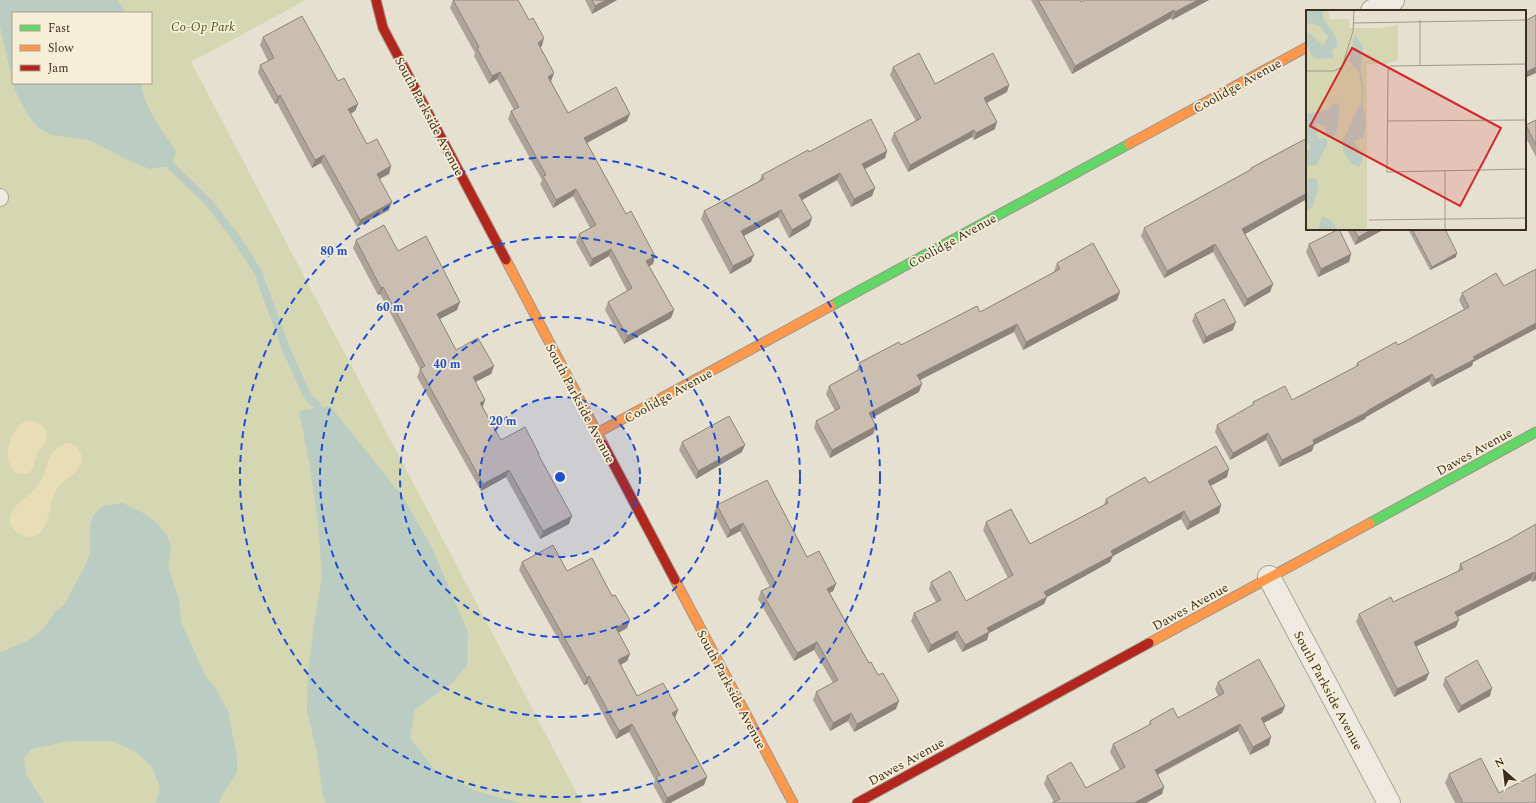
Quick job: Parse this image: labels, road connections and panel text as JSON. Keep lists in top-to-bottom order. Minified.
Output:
{"streets":{"street":["Coolidge Avenue","South Parkside Avenue","Dawes Avenue"]},"crossings":[["Coolidge Avenue","South Parkside Avenue"],["South Parkside Avenue","Dawes Avenue"]],"parks":["Co-Op Park"],"legend":["Fast","Slow","Jam"],"north":"top left","rings":["80 m","60 m","40 m","20 m"]}
